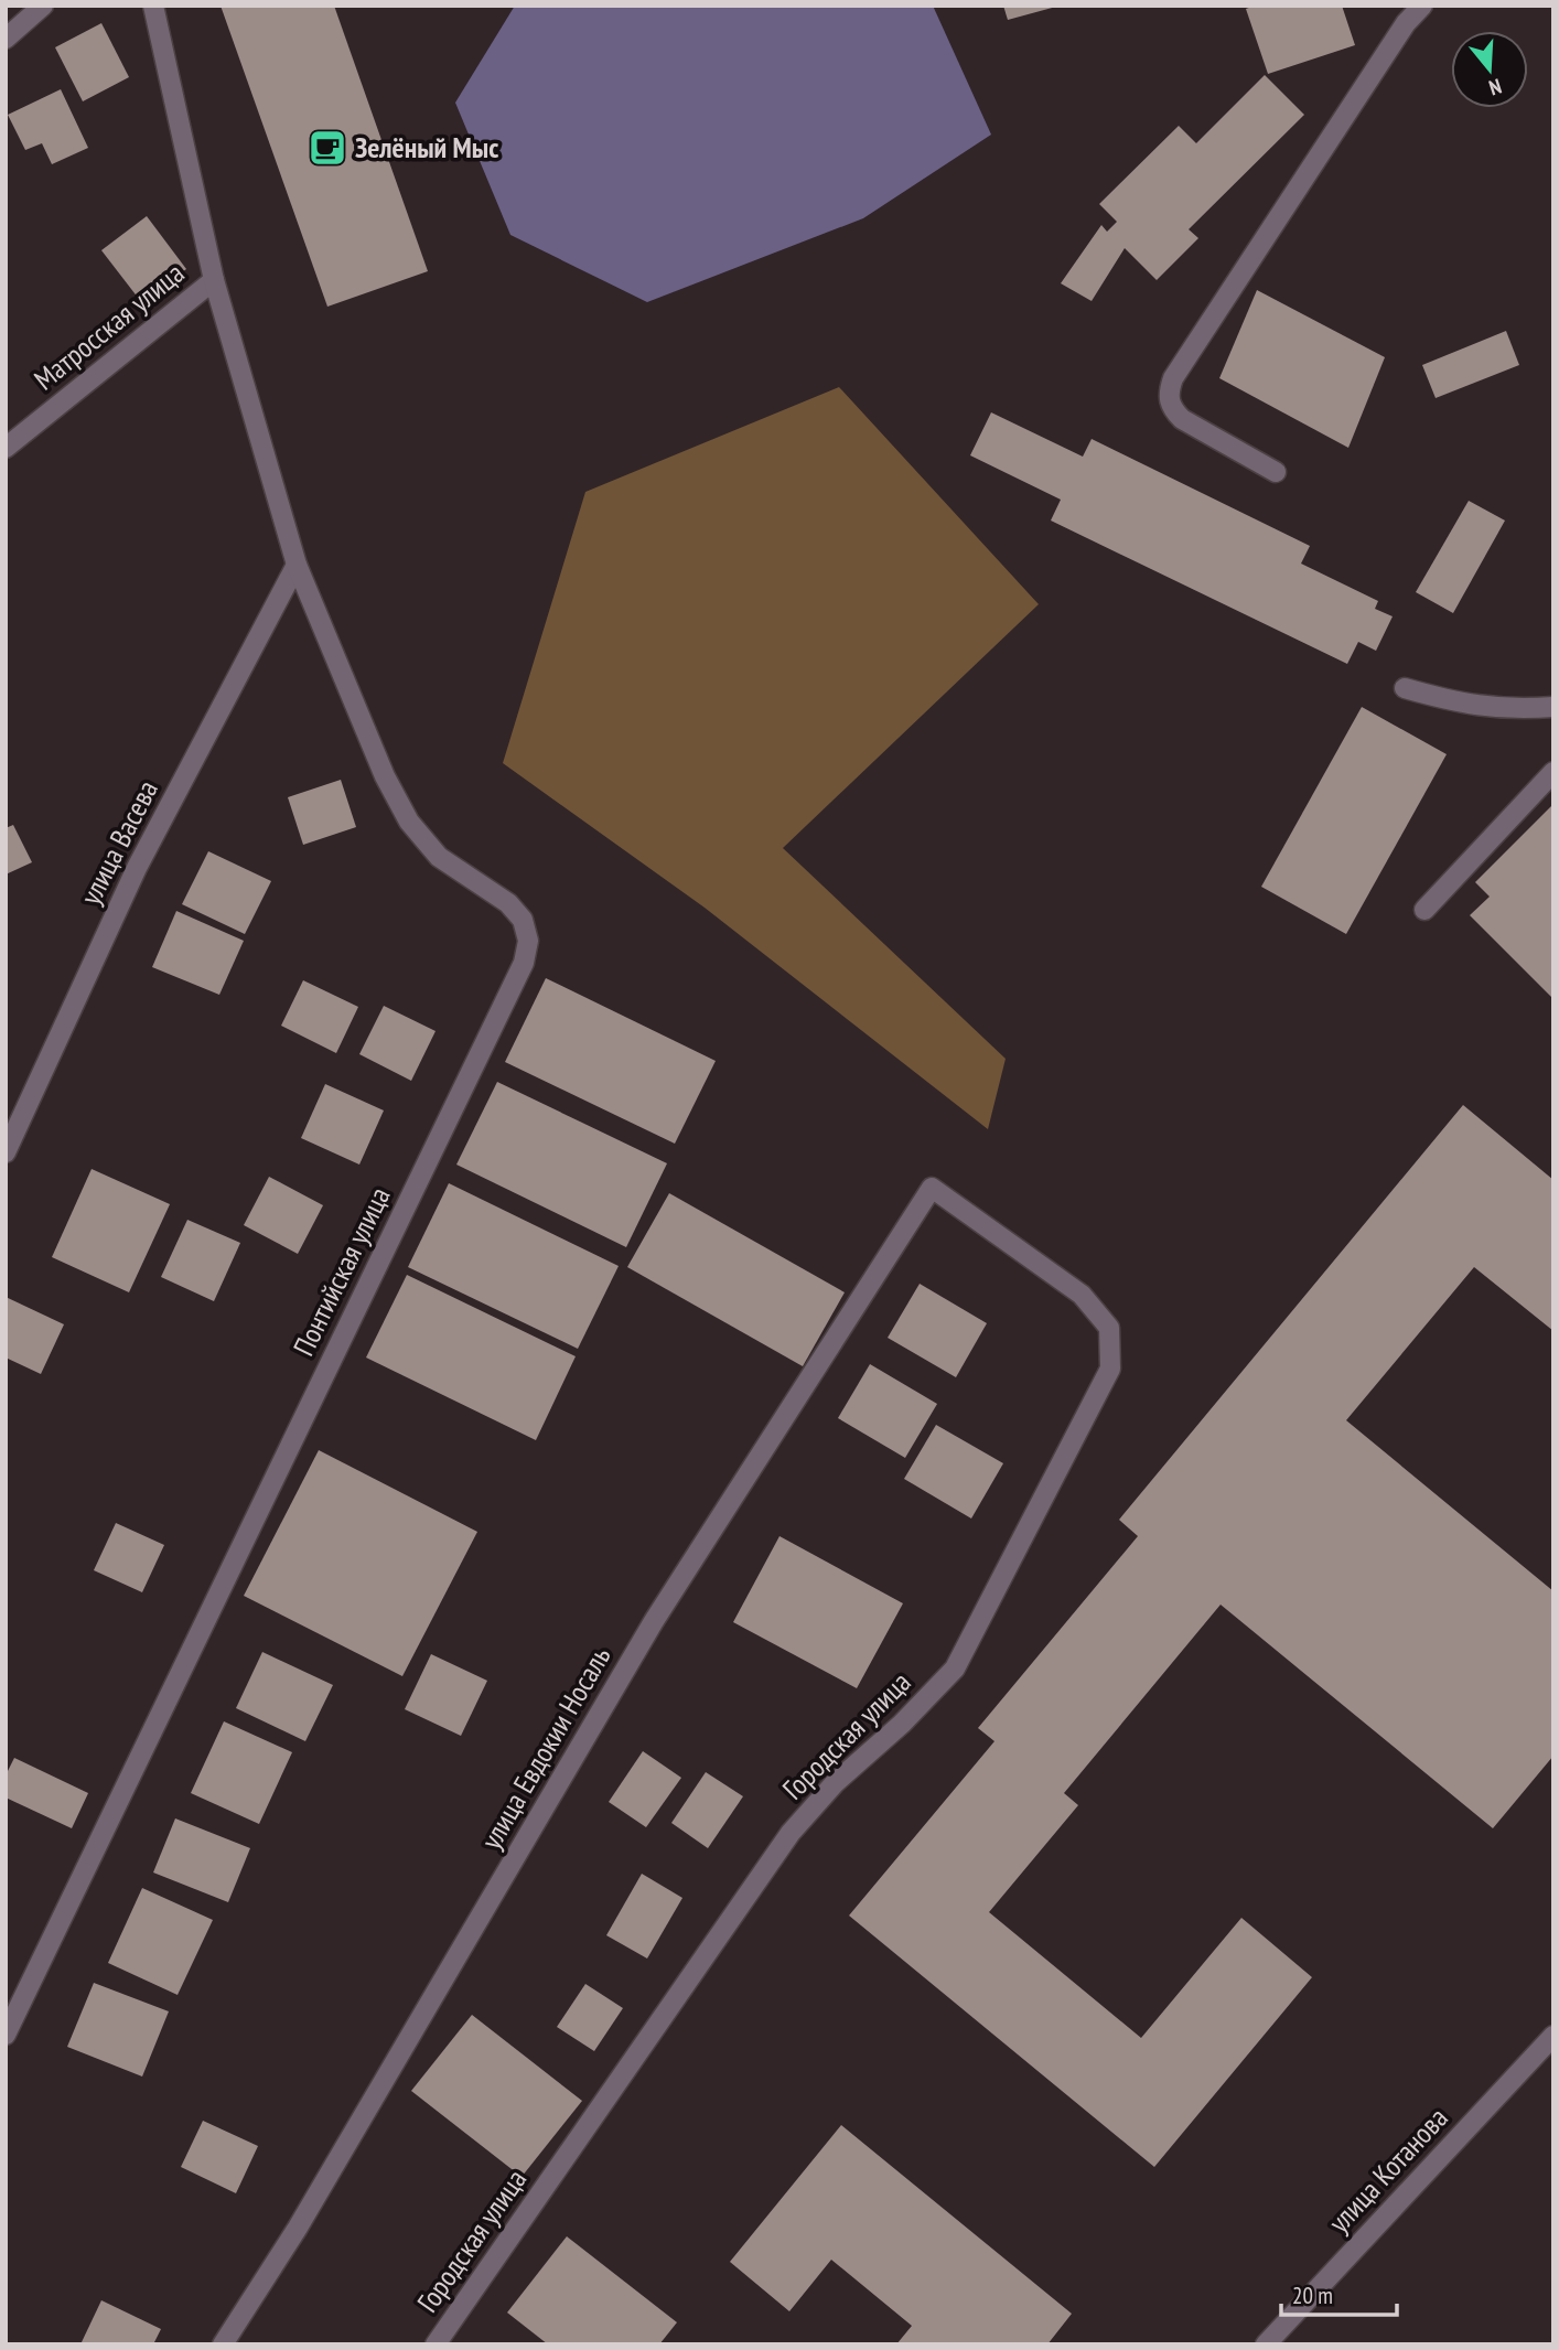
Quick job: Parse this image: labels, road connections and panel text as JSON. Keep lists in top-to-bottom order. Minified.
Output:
{"streets":{"street":["Матросская улица","улица Васева","Понтийская улица","Городская улица","улица Евдокии Носаль","улица Котанова"]},"crossings":[["улица Васева","Понтийская улица"],["Городская улица","улица Евдокии Носаль"]],"places":{"cafe":["Зелёный Мыс"]},"scale_bar":"20 m","north":"bottom"}
